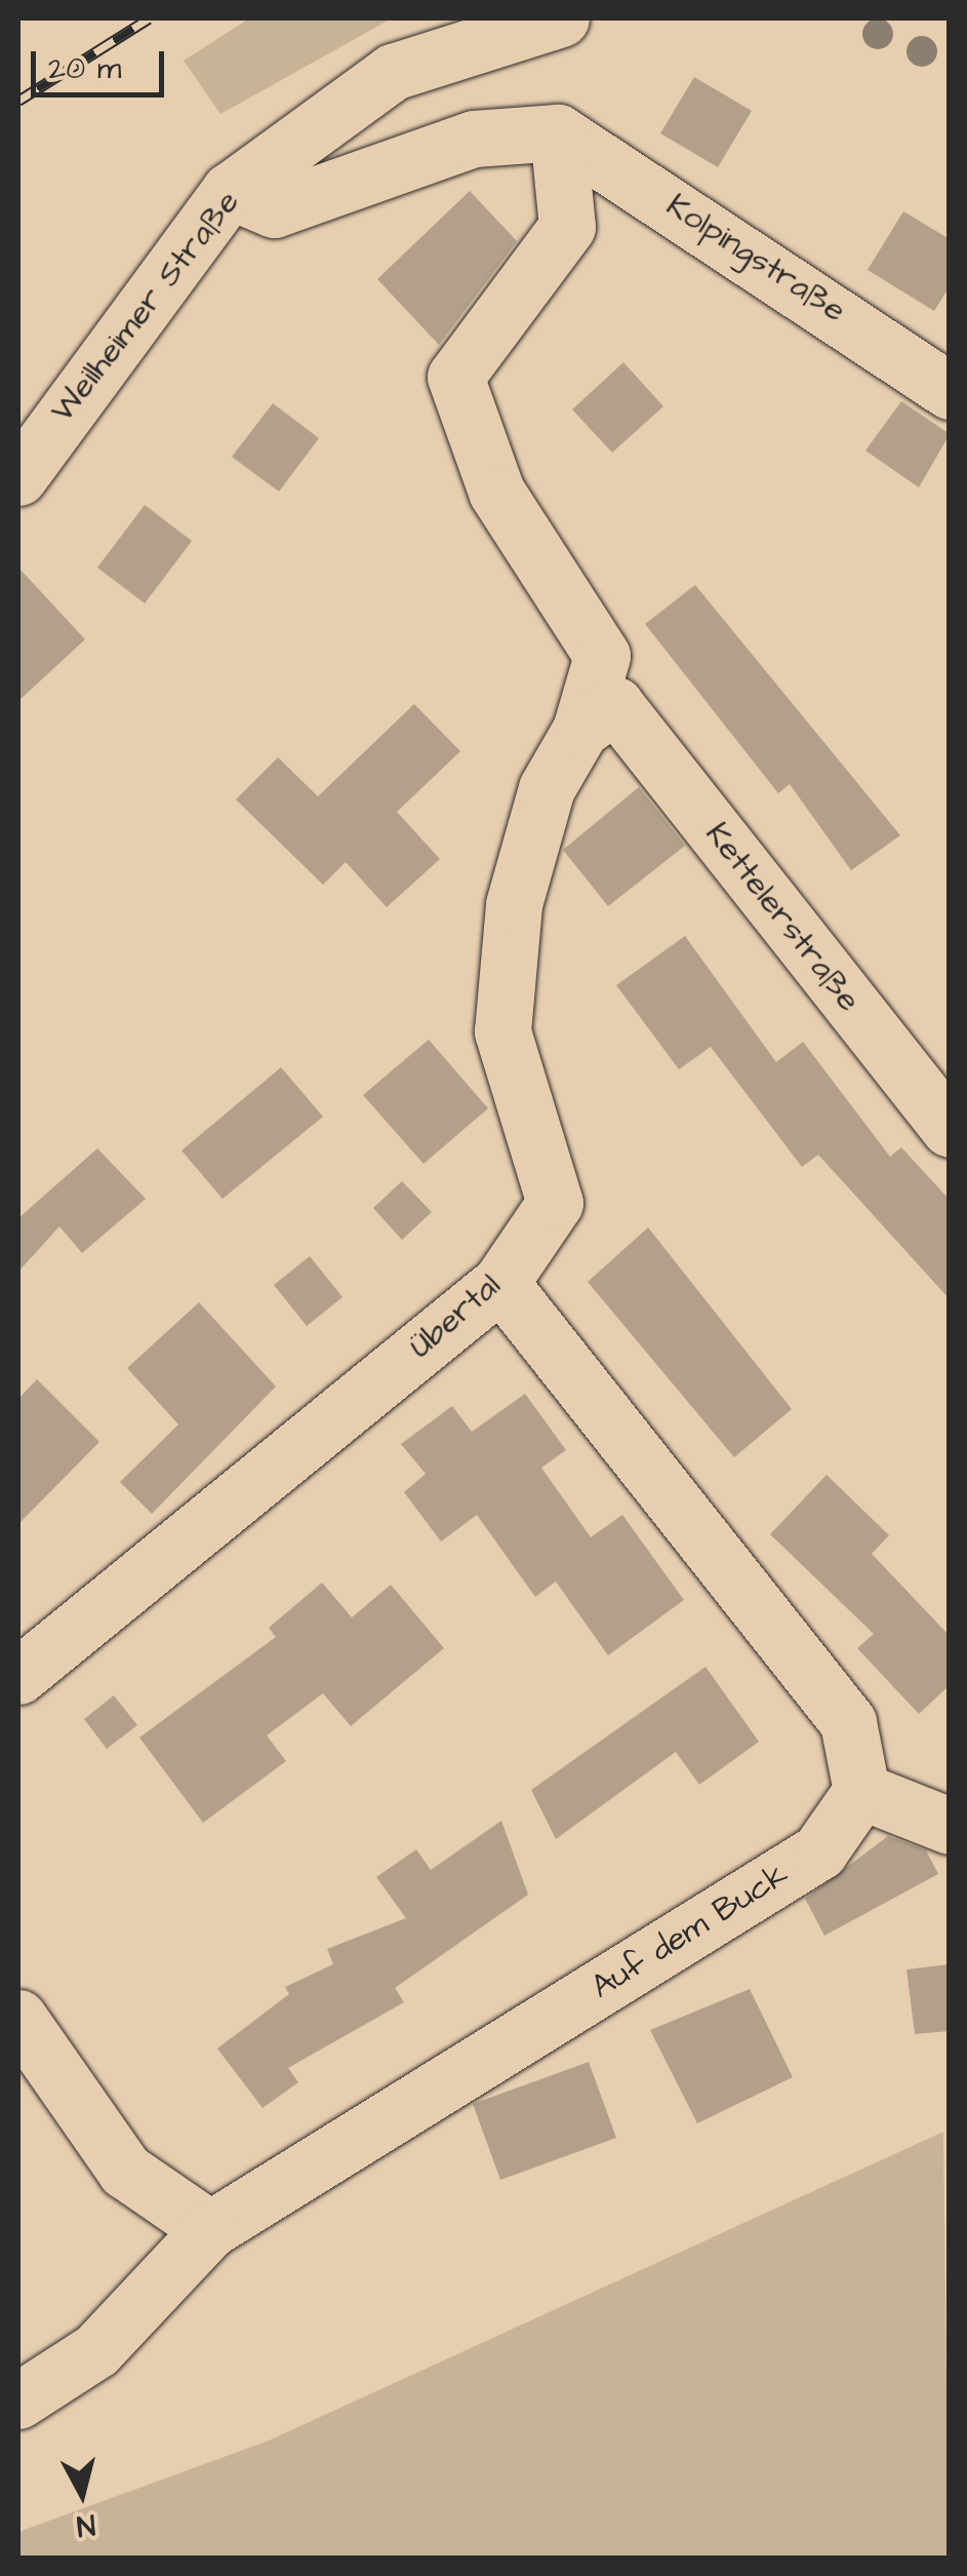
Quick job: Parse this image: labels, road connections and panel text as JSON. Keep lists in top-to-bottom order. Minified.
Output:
{"streets":{"street":["Kolpingstraße","Weilheimer Straße","Kettelerstraße","Übertal","Auf dem Buck"]},"crossings":[["Kettelerstraße","Übertal"]],"scale_bar":"20 m","north":"bottom"}
